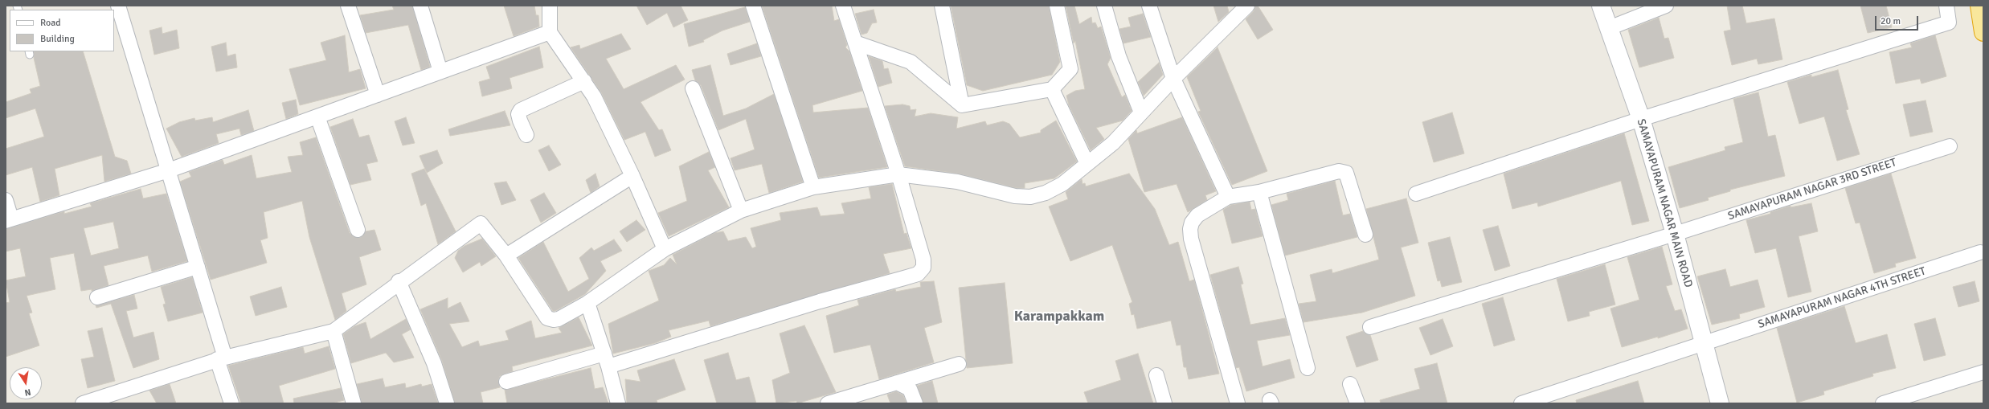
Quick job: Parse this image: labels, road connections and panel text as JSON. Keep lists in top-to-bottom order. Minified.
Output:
{"streets":{"street":["SAMAYAPURAM NAGAR 3RD STREET","SAMAYAPURAM NAGAR MAIN ROAD","SAMAYAPURAM NAGAR 4TH STREET"]},"crossings":[["SAMAYAPURAM NAGAR 3RD STREET","SAMAYAPURAM NAGAR MAIN ROAD"],["SAMAYAPURAM NAGAR MAIN ROAD","SAMAYAPURAM NAGAR 4TH STREET"]],"districts":["Karampakkam"],"legend":["Road","Building"],"scale_bar":"20 m","north":"bottom"}
